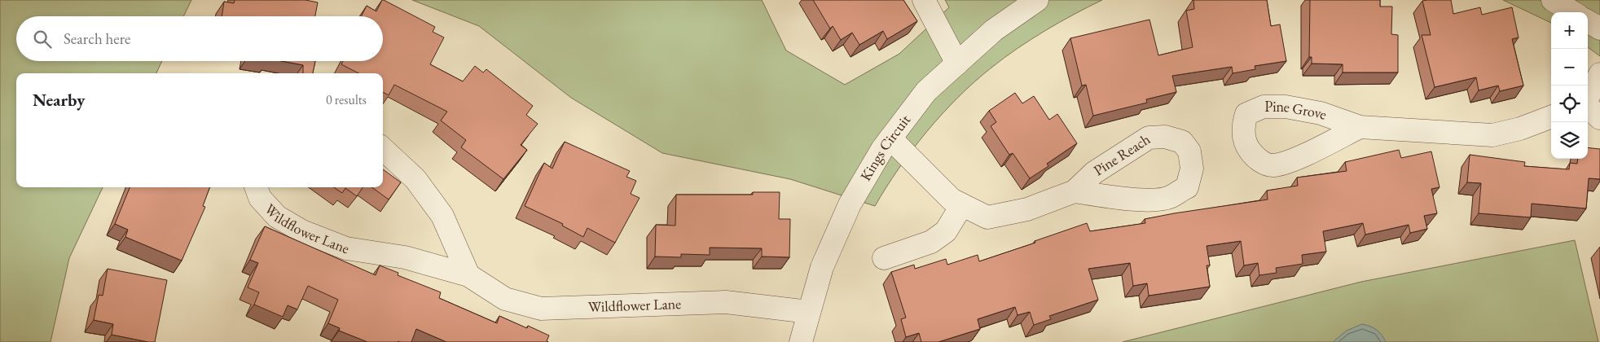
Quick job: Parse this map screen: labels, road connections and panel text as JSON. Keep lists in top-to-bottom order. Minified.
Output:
{"streets":{"street":["Kings Circuit","Pine Reach","Wildflower Lane"]},"crossings":[["Kings Circuit","Pine Reach"],["Kings Circuit","Wildflower Lane"]],"page":{"map_buttons":["+","−"],"search":"Search here","heading":["Nearby","0 results"]}}
